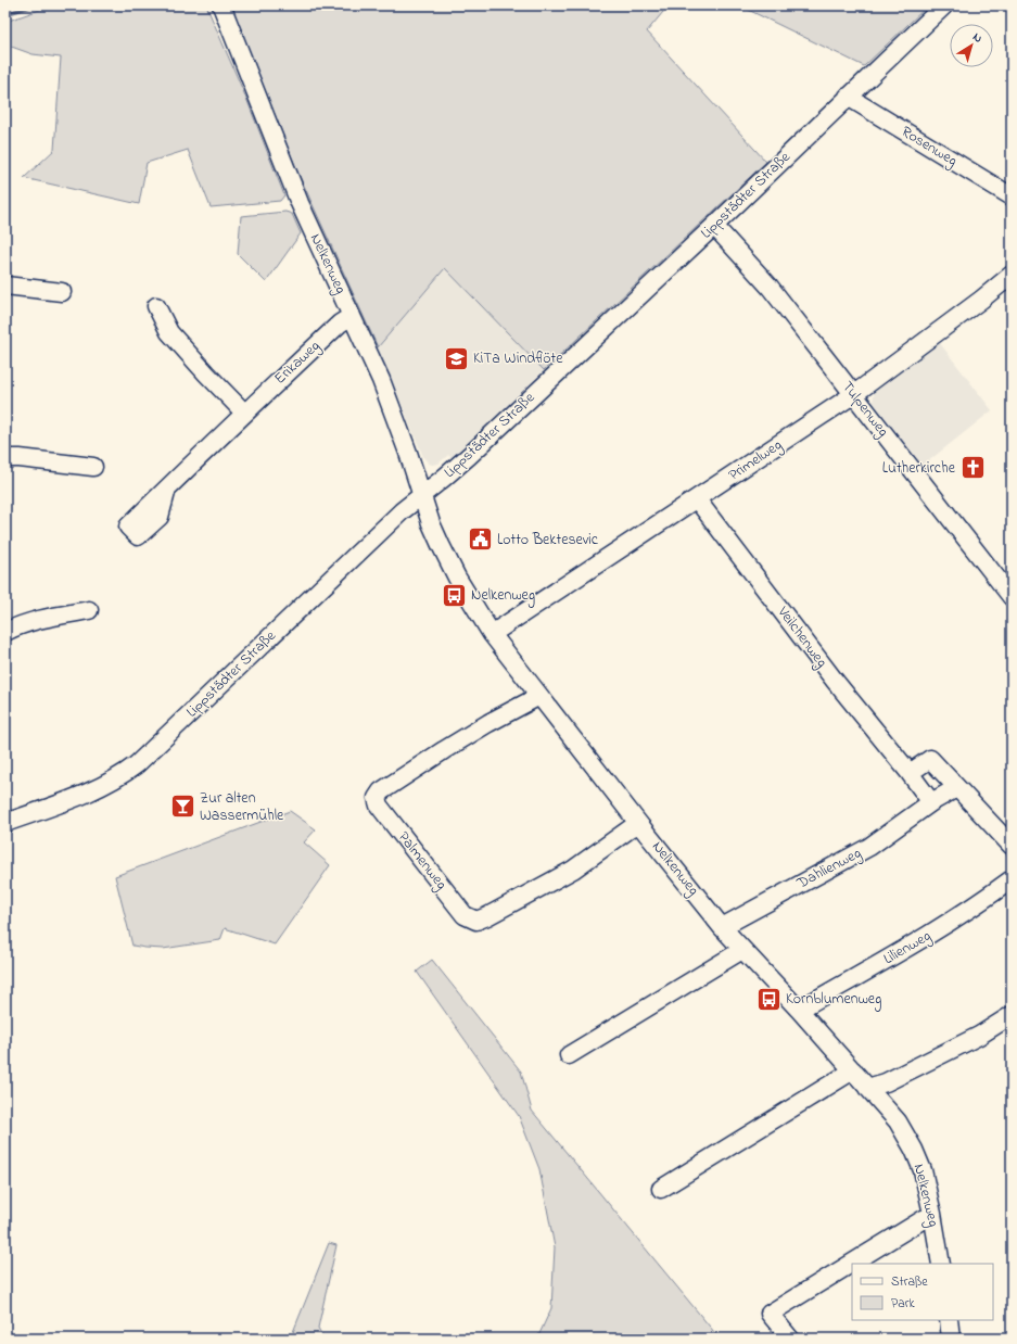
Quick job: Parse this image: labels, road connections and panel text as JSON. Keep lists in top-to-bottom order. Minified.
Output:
{"streets":{"street":["Rosenweg","Lippstädter Straße","Nelkenweg","Erikaweg","Tulpenweg","Primelweg","Veilchenweg","Palmenweg","Dahlienweg","Lilienweg"]},"crossings":[["Rosenweg","Lippstädter Straße"],["Lippstädter Straße","Nelkenweg"],["Lippstädter Straße","Tulpenweg"],["Nelkenweg","Erikaweg"],["Nelkenweg","Primelweg"],["Nelkenweg","Palmenweg"],["Nelkenweg","Dahlienweg"],["Nelkenweg","Lilienweg"],["Tulpenweg","Primelweg"],["Primelweg","Veilchenweg"],["Veilchenweg","Dahlienweg"]],"places":{"school or university":["KiTa Windflöte"],"church":["Lutherkirche"],"public building":["Lotto Bektesevic"],"bus stop":["Nelkenweg","Kornblumenweg"],"bar":["Zur alten Wassermühle"]},"legend":["Straße","Park"],"north":"top right"}
